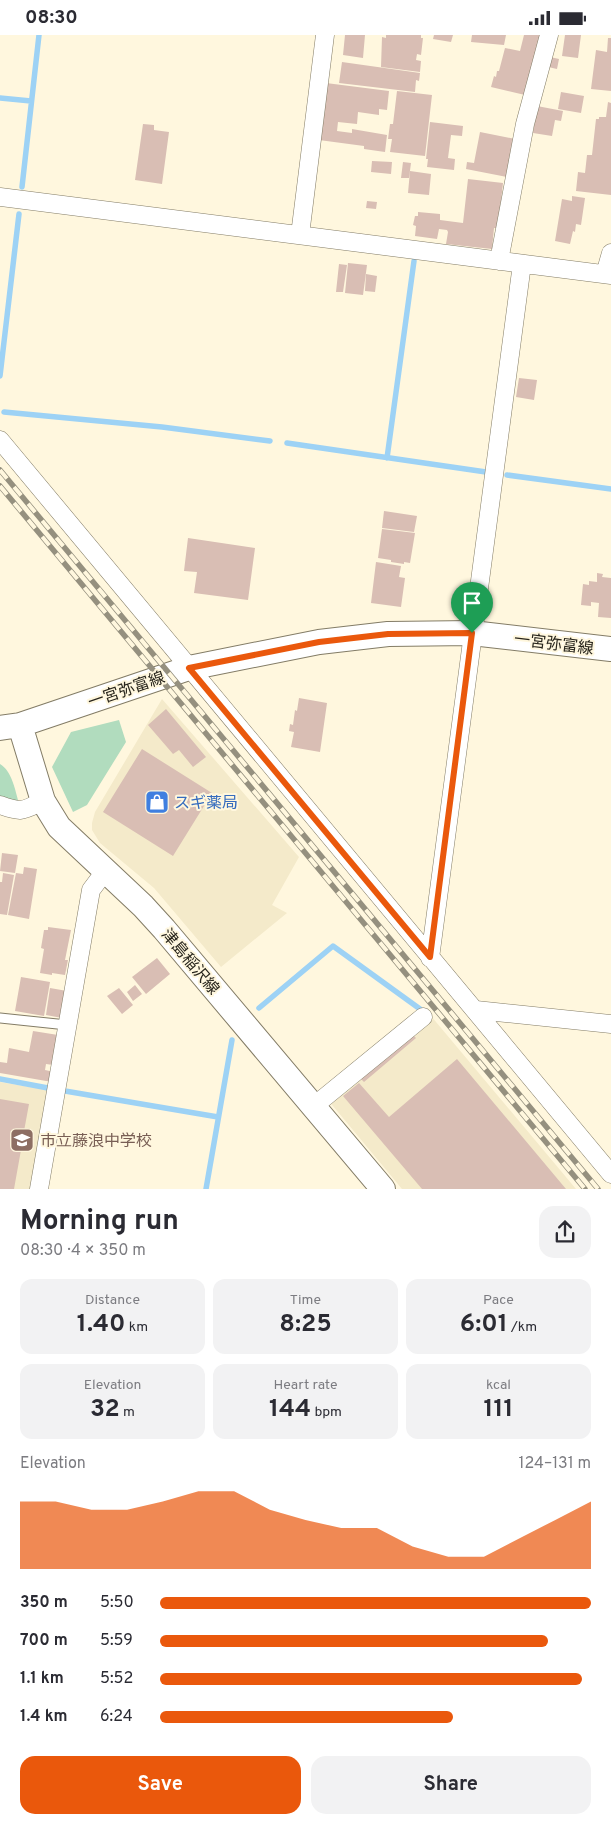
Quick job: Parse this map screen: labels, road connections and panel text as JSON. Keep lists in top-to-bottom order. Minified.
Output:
{"streets":{"main road":["一宮弥富線","津島稲沢線"]},"crossings":[["一宮弥富線","津島稲沢線"]],"places":{"shop":["スギ薬局"],"school or university":["市立藤浪中学校"]},"page":{"status":"08:30","heading":["Morning run","08:30 · 4 × 350 m"],"stats":[["Distance","1.40 km"],["Time","8:25"],["Pace","6:01 /km"],["Elevation","32 m"],["Heart rate","144 bpm"],["kcal","111"]],"chart":["Elevation","124–131 m"],"list":[{"name":"350 m","note":"5:50"},{"name":"700 m","note":"5:59"},{"name":"1.1 km","note":"5:52"},{"name":"1.4 km","note":"6:24"}],"buttons":["Save","Share"]}}
